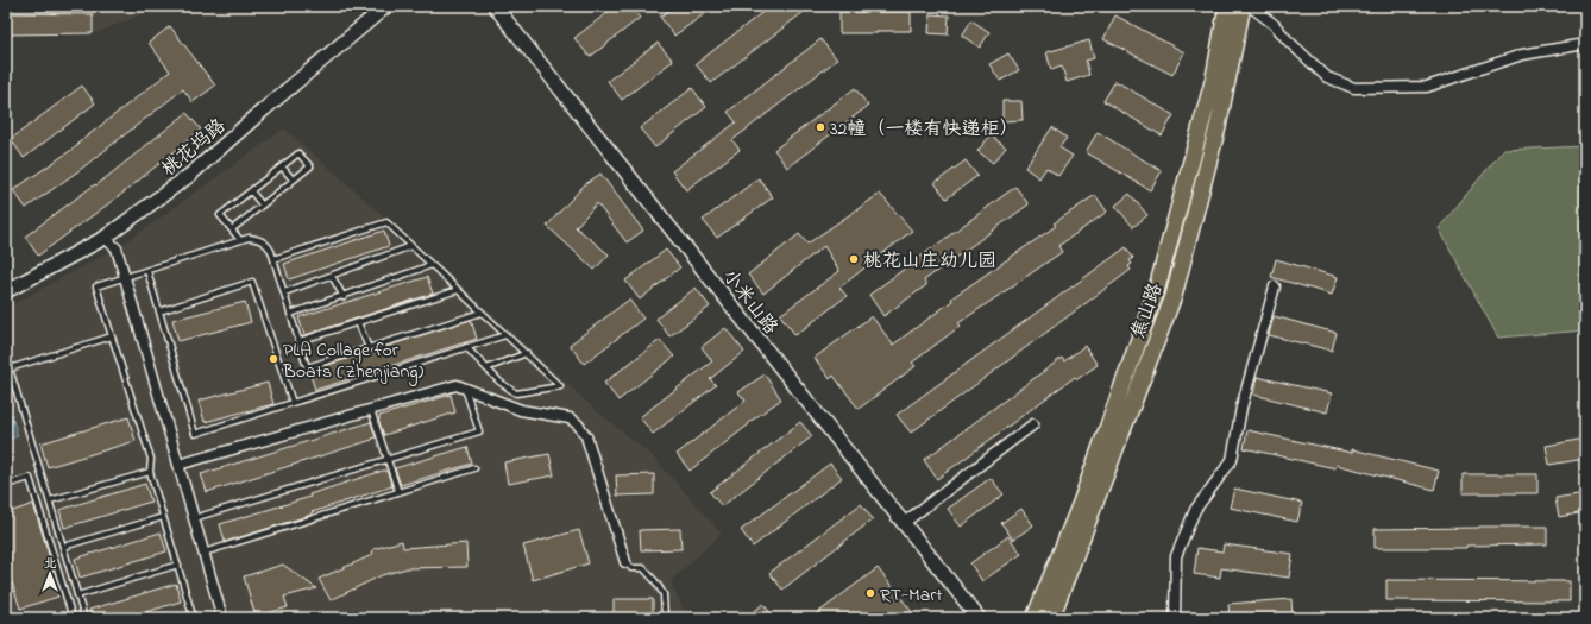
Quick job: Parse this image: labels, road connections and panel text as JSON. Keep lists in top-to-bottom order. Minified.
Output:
{"streets":{"main road":["焦山路"],"street":["桃花坞路","小米山路"]},"places":["32幢（一楼有快递柜）","桃花山庄幼儿园","PLA Collage for Boats (Zhenjiang)","RT-Mart"],"north":"top"}
